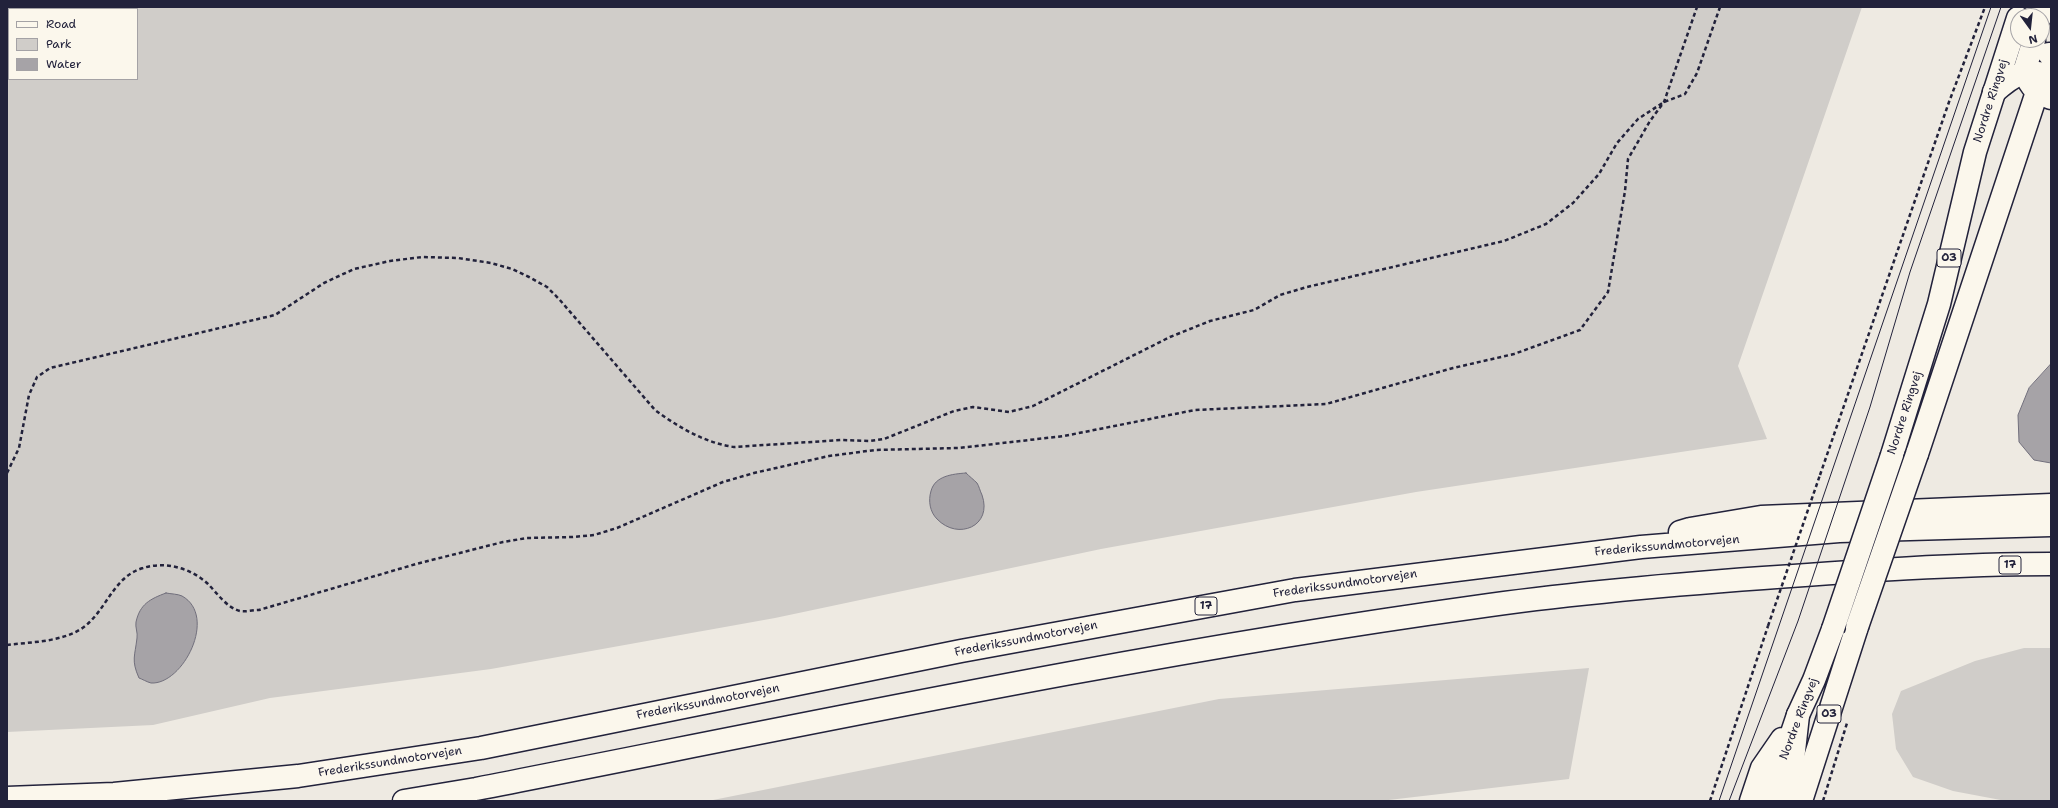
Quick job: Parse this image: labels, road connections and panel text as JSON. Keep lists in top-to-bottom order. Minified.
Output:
{"streets":{"main road":["Nordre Ringvej","O3","Frederikssundmotorvejen","17"]},"legend":["Road","Park","Water"],"north":"bottom"}
